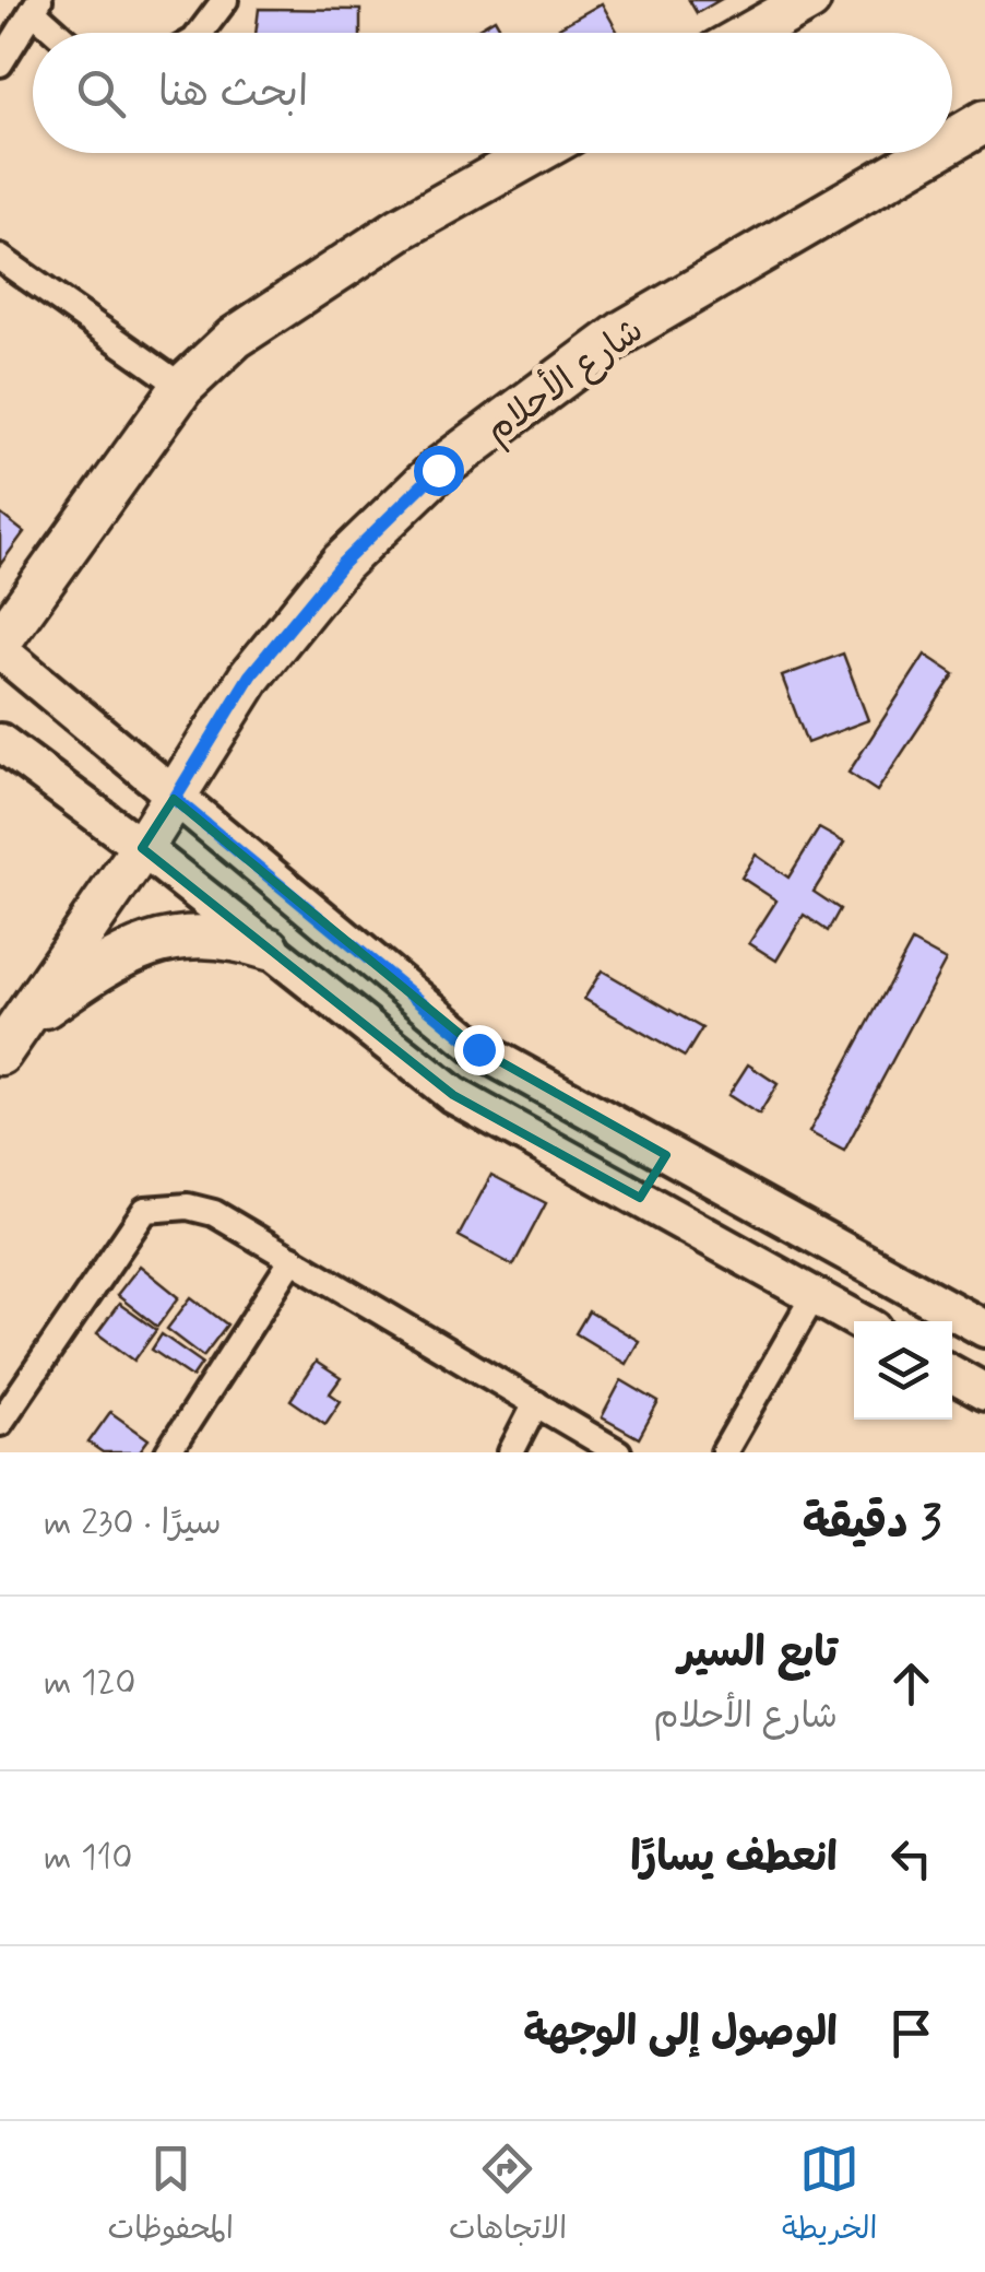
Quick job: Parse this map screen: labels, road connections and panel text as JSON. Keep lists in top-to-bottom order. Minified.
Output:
{"streets":{"main road":["شارع الأحلام"]},"page":{"search":"ابحث هنا","heading":["3 دقيقة","سيرًا · 230 m"],"list":[["تابع السير","شارع الأحلام","120 m"],["انعطف يسارًا","110 m"],"الوصول إلى الوجهة"],"nav":["الخريطة","الاتجاهات","المحفوظات"]}}
